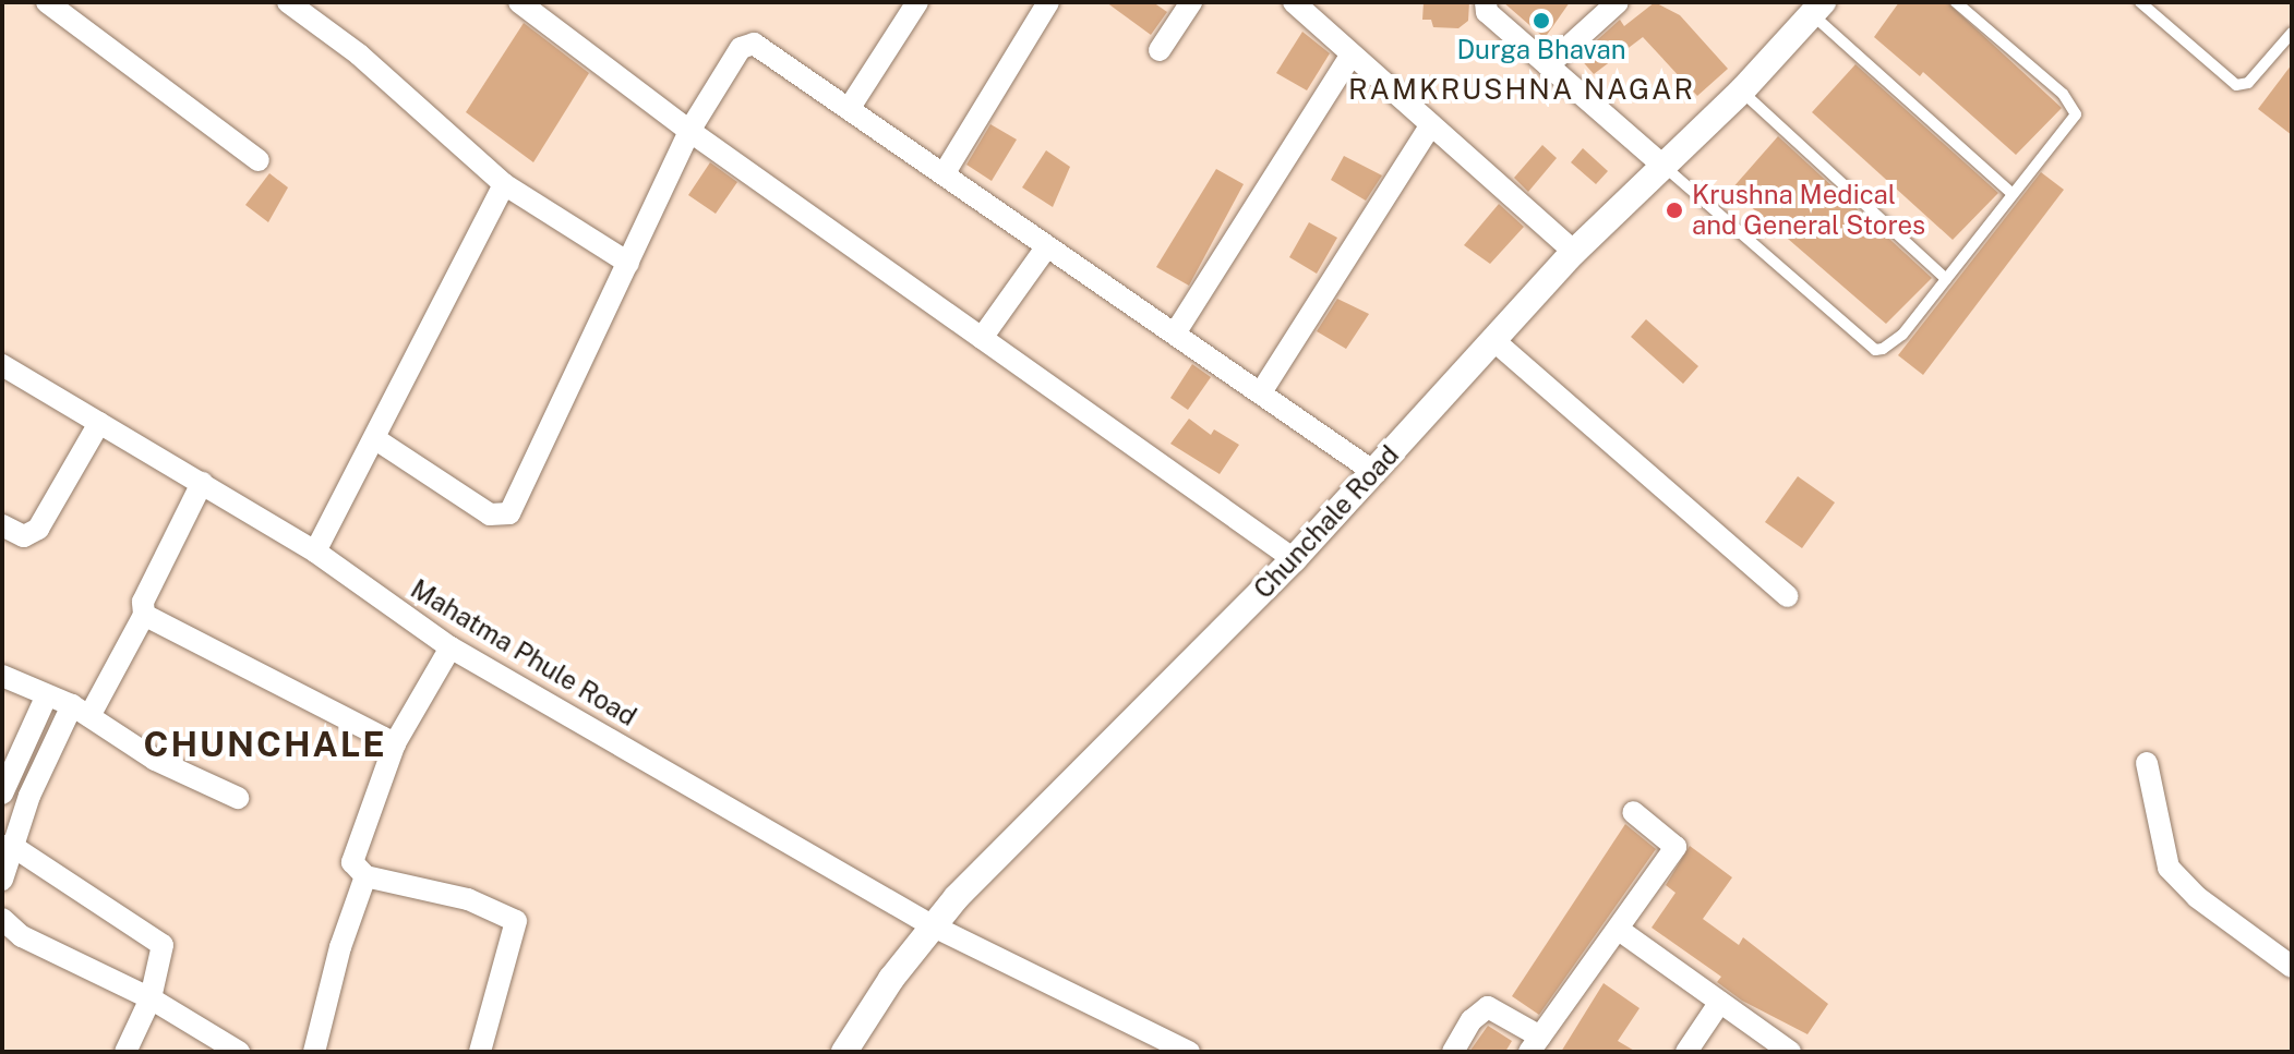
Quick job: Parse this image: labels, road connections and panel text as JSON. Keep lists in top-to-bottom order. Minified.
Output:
{"streets":{"street":["Chunchale Road","Mahatma Phule Road"]},"crossings":[["Chunchale Road","Mahatma Phule Road"]],"districts":["RAMKRUSHNA NAGAR","CHUNCHALE"],"places":["Durga Bhavan","Krushna Medical and General Stores"]}
